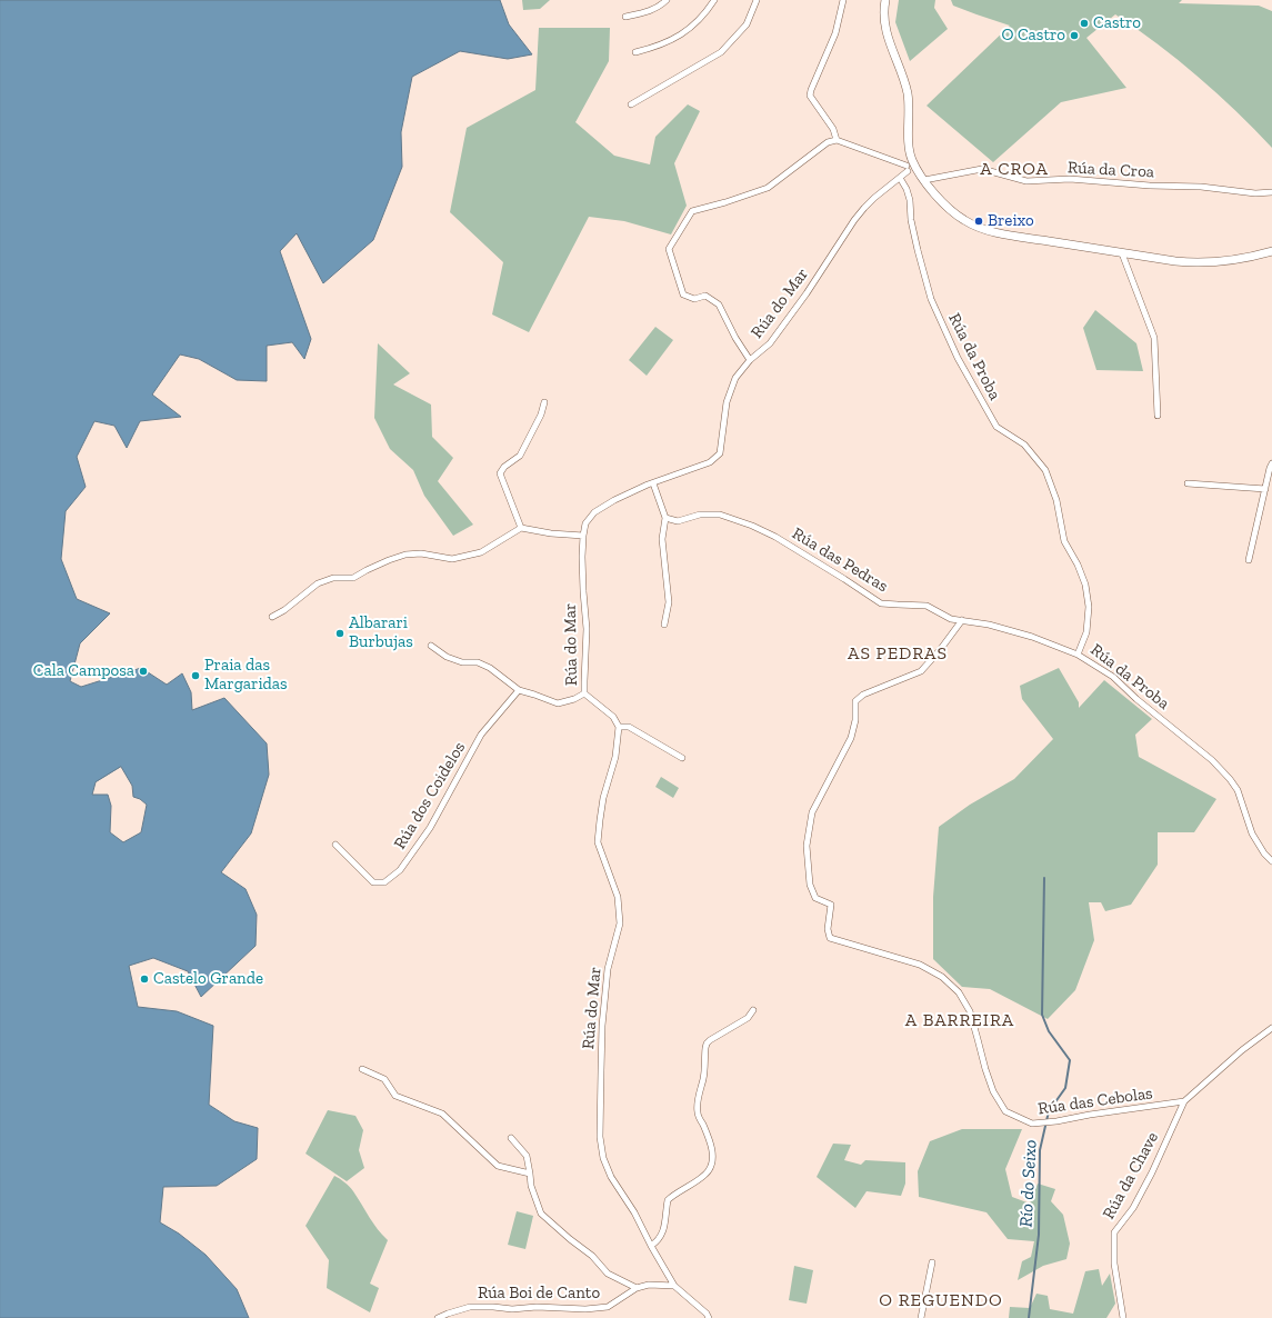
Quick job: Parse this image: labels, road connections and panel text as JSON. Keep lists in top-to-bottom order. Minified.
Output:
{"streets":{"street":["Rúa da Croa","Rúa do Mar","Rúa da Proba","Rúa das Pedras","Rúa dos Coidelos","Rúa das Cebolas","Rúa da Chave","Rúa Boi de Canto"]},"crossings":[["Rúa do Mar","Rúa da Proba"],["Rúa da Proba","Rúa das Pedras"],["Rúa das Pedras","Rúa das Cebolas"],["Rúa das Cebolas","Rúa da Chave"]],"districts":["A CROA","AS PEDRAS","A BARREIRA","O REGUENDO"],"water":["Río do Seixo"],"places":["Castro","O Castro","Breixo","Albarari Burbujas","Cala Camposa","Praia das Margaridas","Castelo Grande"]}
